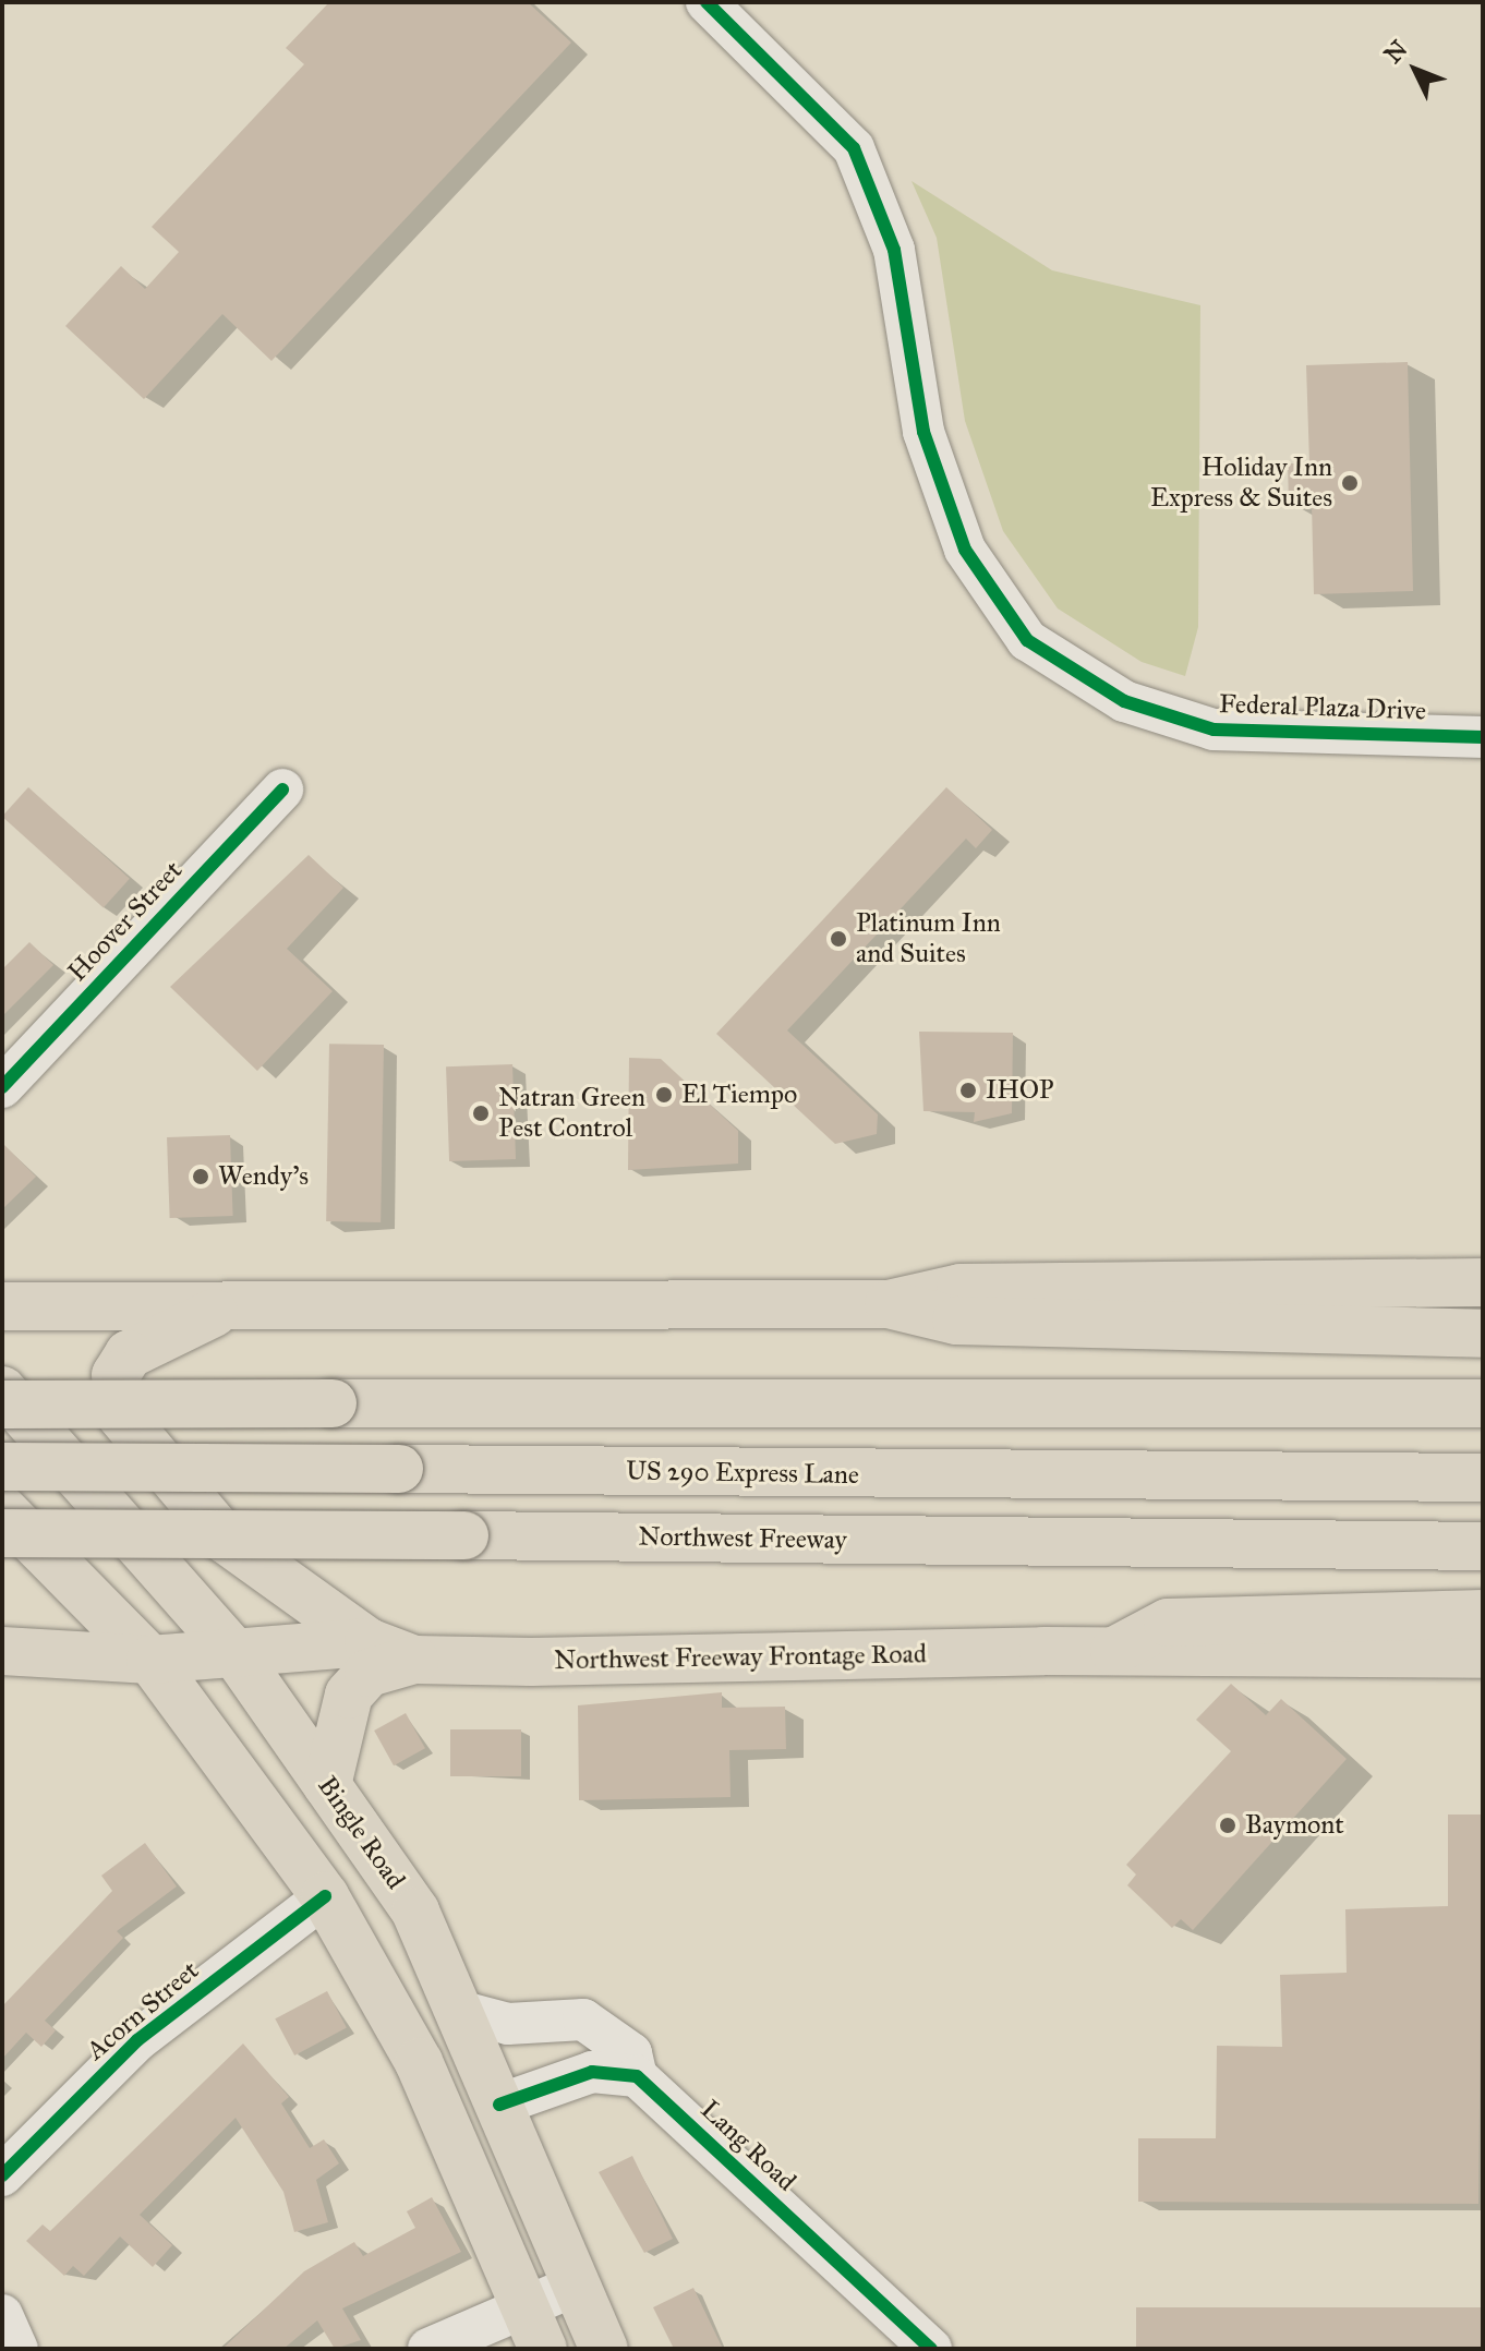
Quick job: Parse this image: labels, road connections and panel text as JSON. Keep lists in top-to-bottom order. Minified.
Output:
{"streets":{"main road":["US 290 Express Lane","Northwest Freeway","Northwest Freeway Frontage Road","Bingle Road"],"street":["Federal Plaza Drive","Hoover Street","Acorn Street","Lang Road"]},"crossings":[["Northwest Freeway Frontage Road","Bingle Road"],["Bingle Road","Lang Road"]],"places":["Holiday Inn Express & Suites","Platinum Inn and Suites","IHOP","El Tiempo","Natran Green Pest Control","Wendy's","Baymont"],"north":"top left"}
